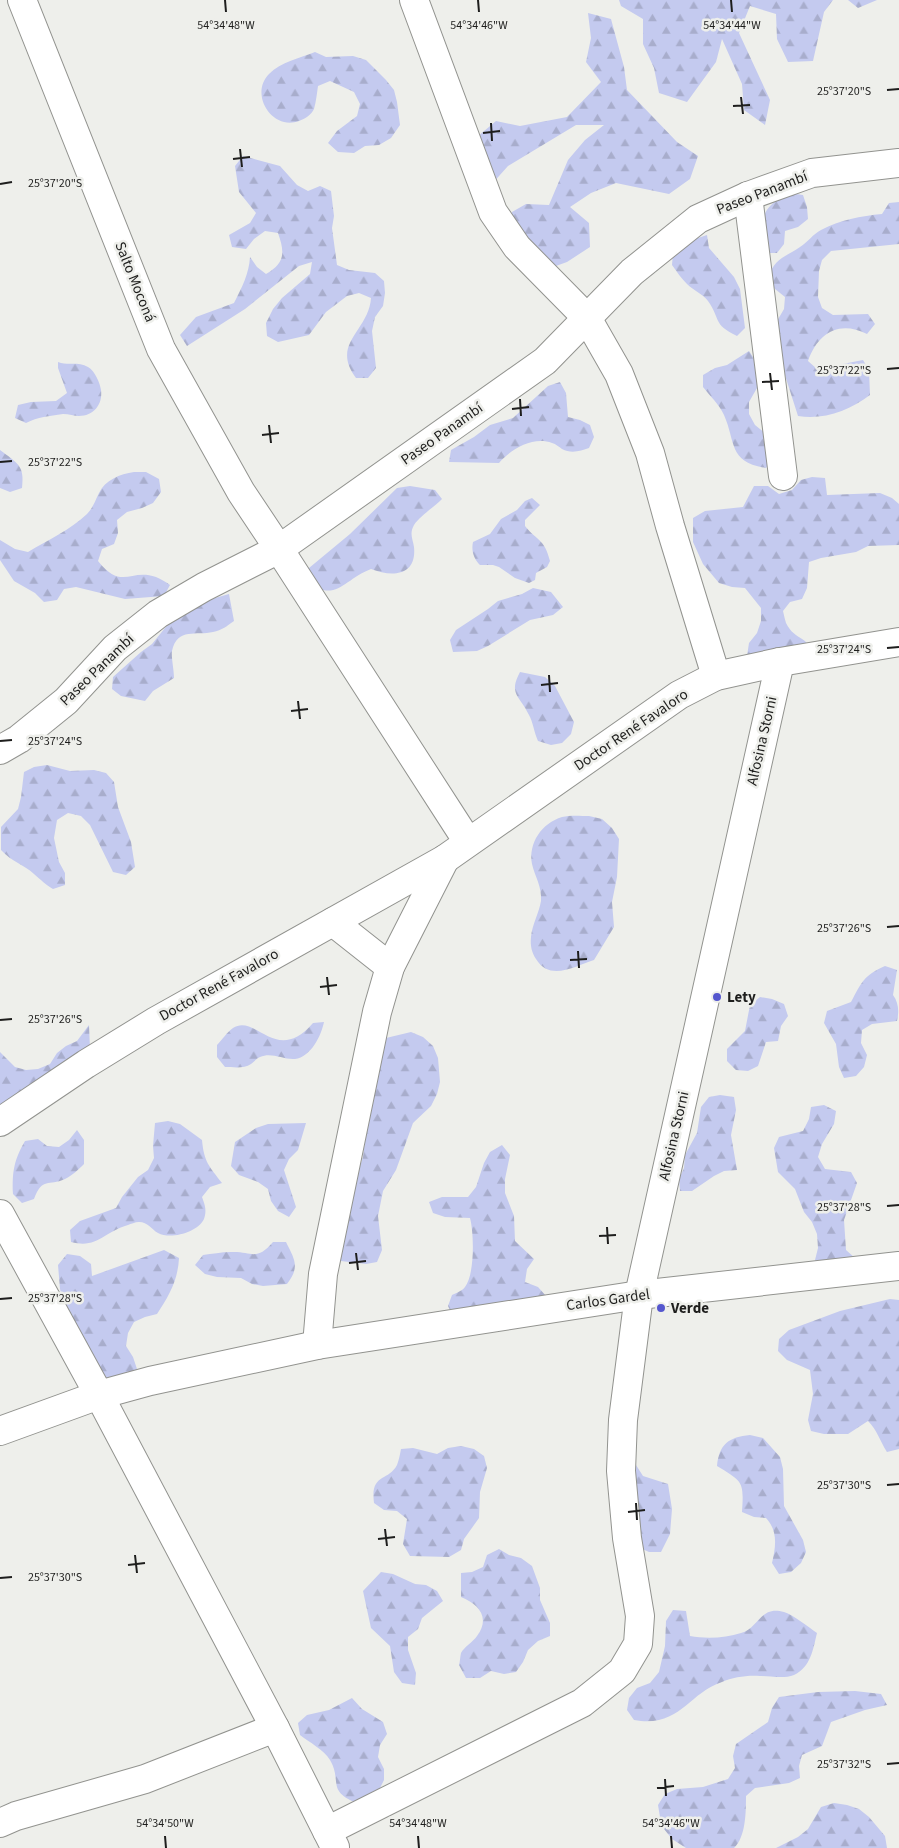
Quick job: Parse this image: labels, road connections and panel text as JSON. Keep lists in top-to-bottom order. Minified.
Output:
{"streets":{"street":["Paseo Panambí","Salto Moconá","Doctor René Favaloro","Alfosina Storni","Carlos Gardel"]},"crossings":[["Paseo Panambí","Salto Moconá"],["Salto Moconá","Doctor René Favaloro"],["Doctor René Favaloro","Alfosina Storni"],["Doctor René Favaloro","Carlos Gardel"],["Alfosina Storni","Carlos Gardel"]],"places":["Lety","Verde"],"coordinates":["54°34'48\"W","54°34'46\"W","54°34'44\"W","25°37'20\"S","25°37'22\"S","25°37'24\"S","25°37'26\"S","25°37'28\"S","25°37'30\"S","25°37'32\"S","54°34'50\"W"]}
